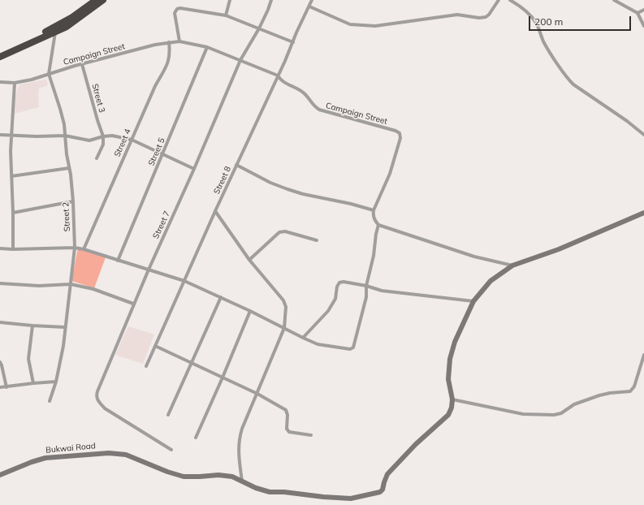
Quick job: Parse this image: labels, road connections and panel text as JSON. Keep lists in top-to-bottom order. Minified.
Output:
{"streets":{"street":["Campaign Street","Street 3","Street 4","Street 5","Street 8","Street 2","Street 7","Bukwai Road"]},"crossings":[["Campaign Street","Street 3"],["Campaign Street","Street 4"],["Campaign Street","Street 5"],["Campaign Street","Street 8"],["Campaign Street","Street 2"],["Campaign Street","Street 7"]],"scale_bar":"200 m"}
